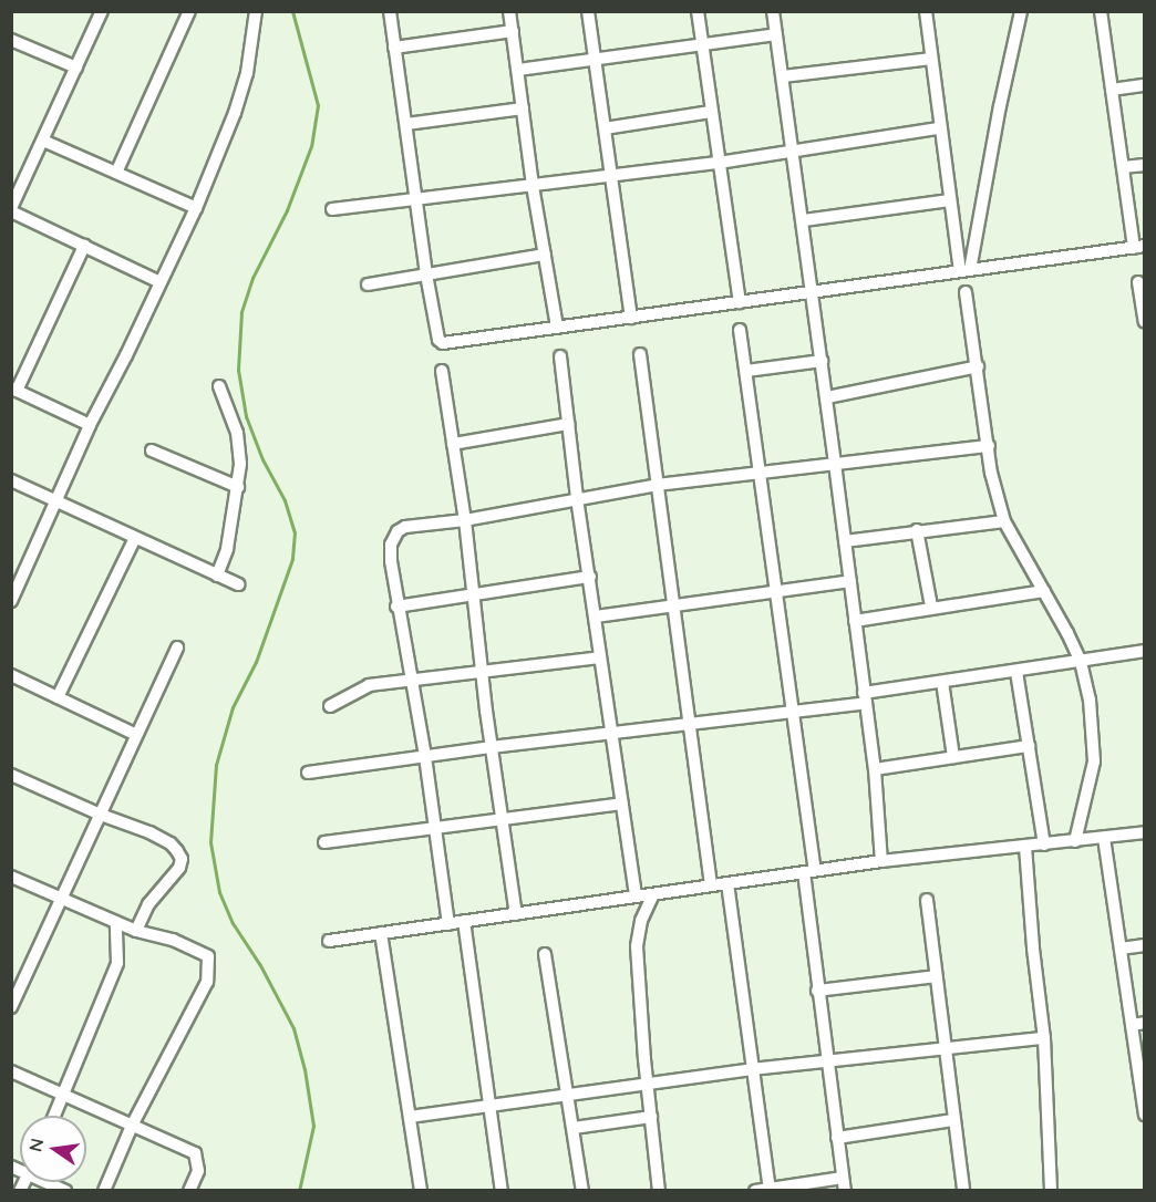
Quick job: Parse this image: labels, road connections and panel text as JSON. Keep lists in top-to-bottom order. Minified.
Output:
{"north":"left"}
